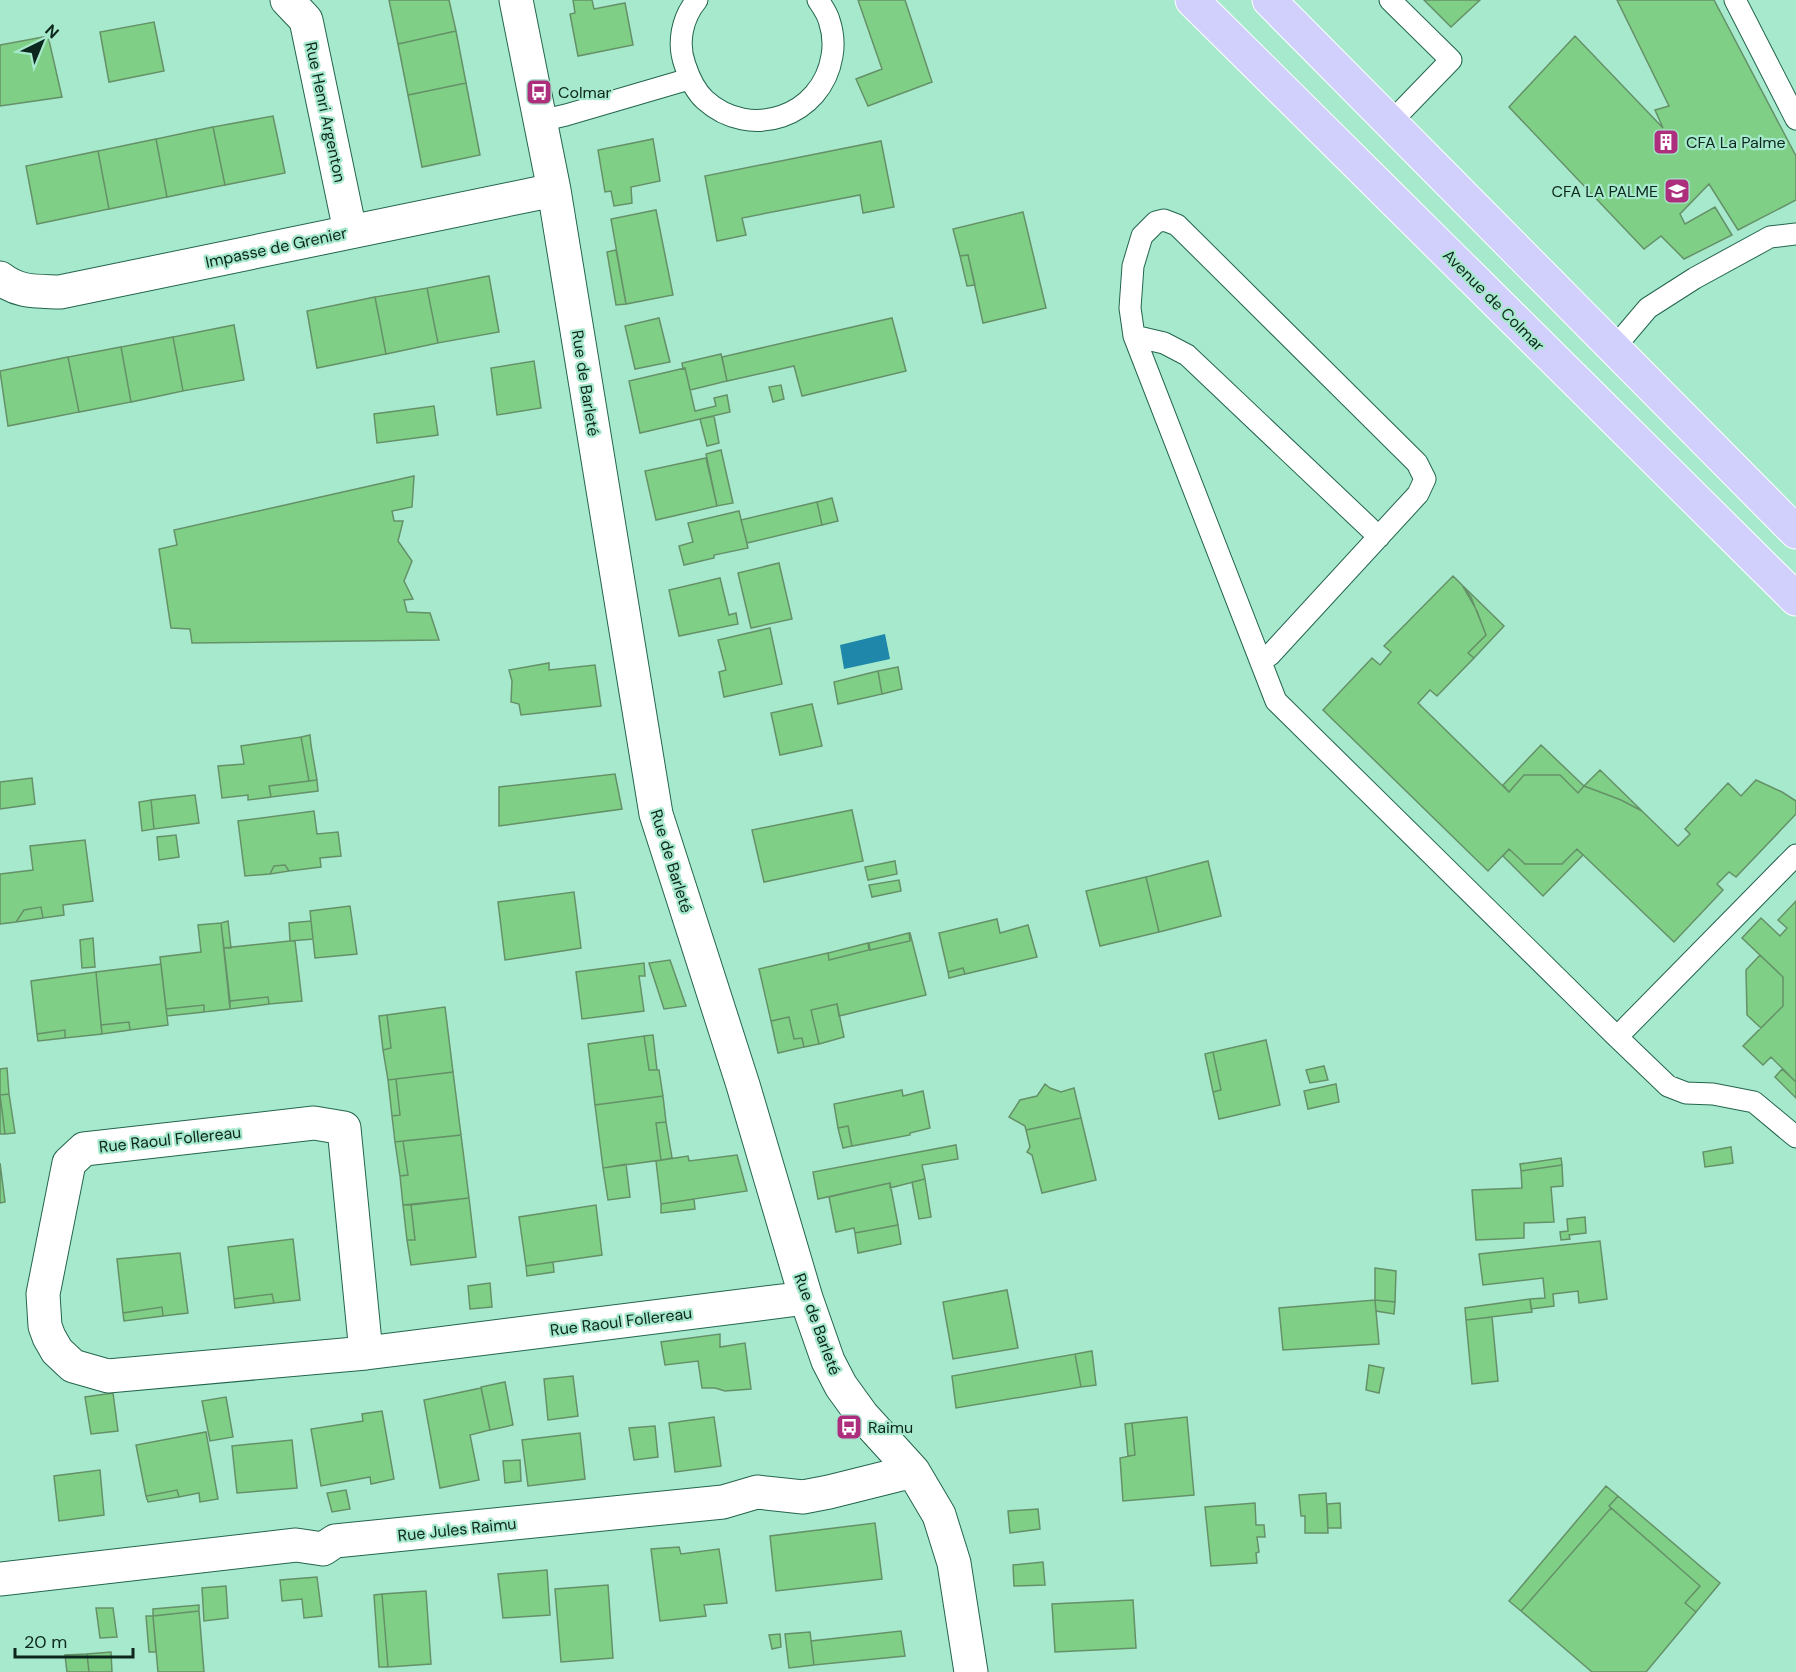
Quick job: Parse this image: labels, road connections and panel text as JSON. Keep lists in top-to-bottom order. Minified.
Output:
{"streets":{"main road":["Avenue de Colmar"],"street":["Rue Henri Argenton","Impasse de Grenier","Rue de Barleté","Rue Raoul Follereau","Rue Jules Raimu"]},"crossings":[["Rue Henri Argenton","Impasse de Grenier"],["Impasse de Grenier","Rue de Barleté"],["Rue de Barleté","Rue Raoul Follereau"],["Rue de Barleté","Rue Jules Raimu"]],"places":{"bus stop":["Colmar","Raimu"],"building":["CFA La Palme"],"school or university":["CFA LA PALME"]},"scale_bar":"20 m","north":"top right"}
